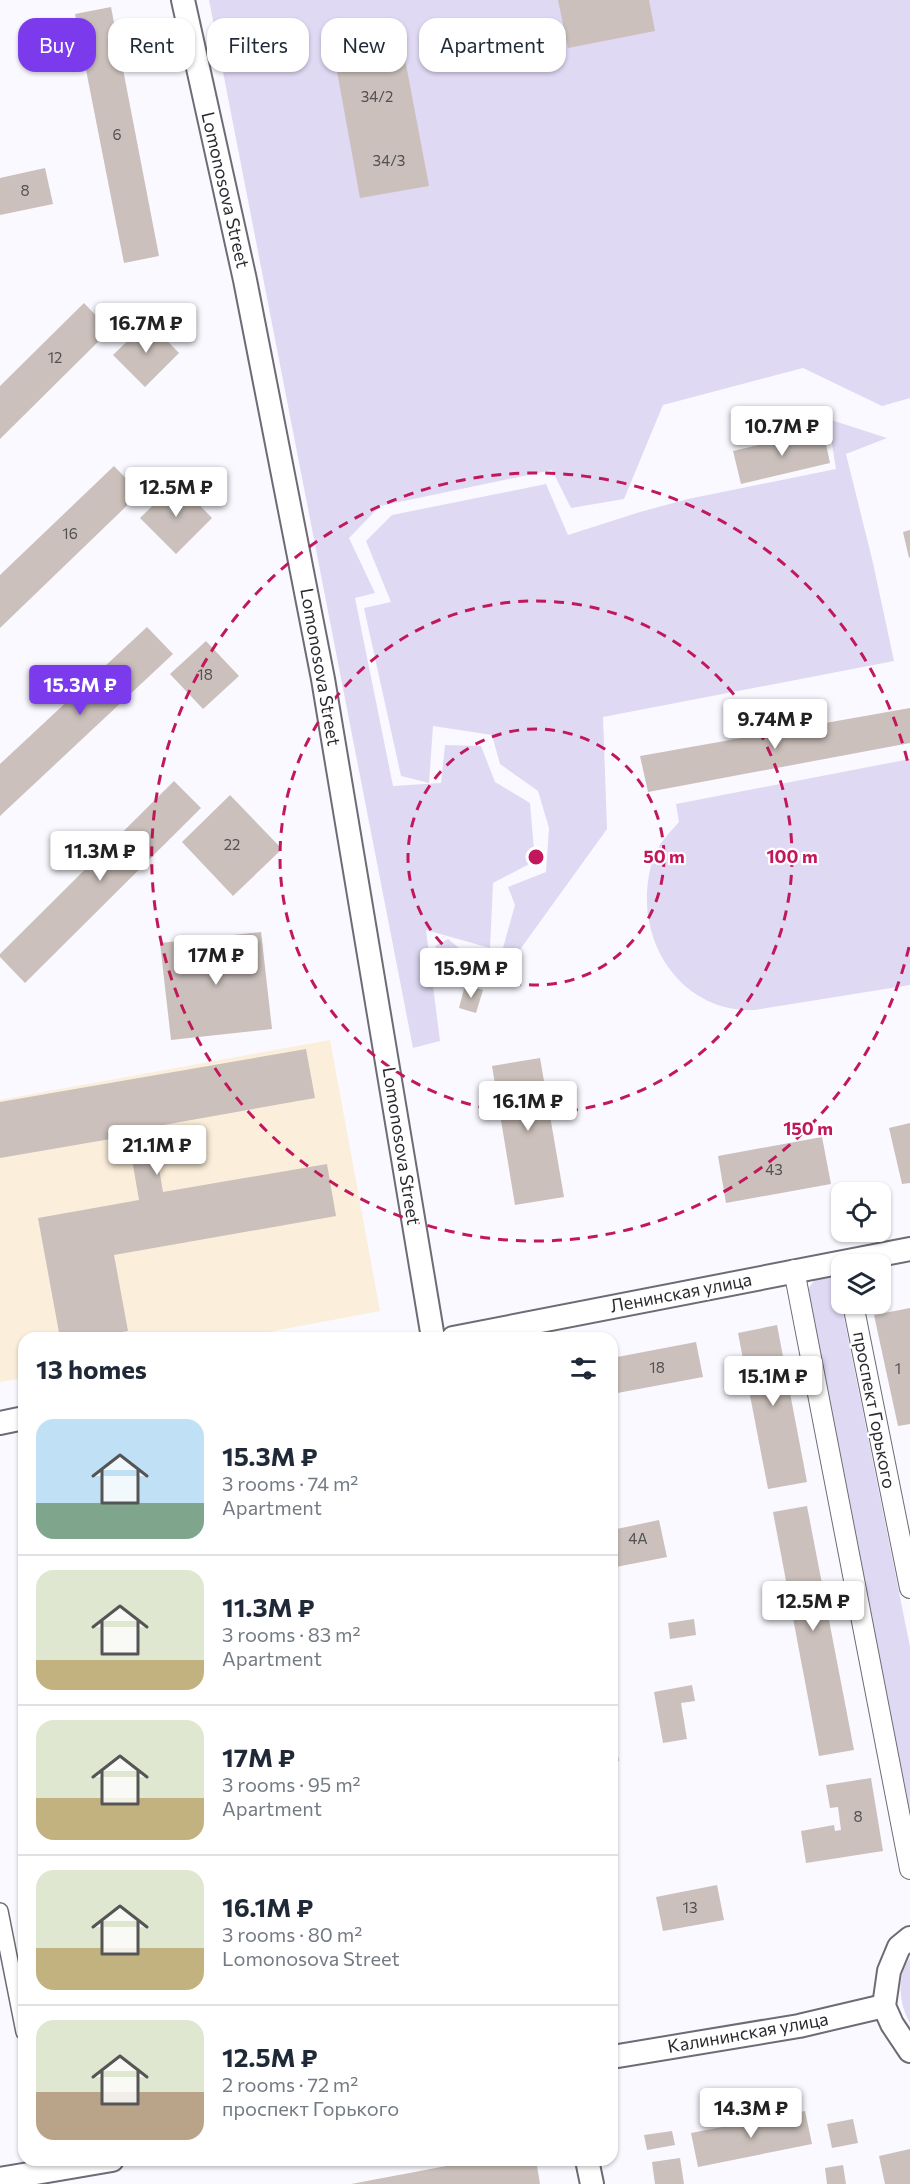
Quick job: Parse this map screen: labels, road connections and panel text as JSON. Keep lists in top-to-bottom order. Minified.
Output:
{"streets":{"main road":["Lomonosova Street","Ленинская улица","Калининская улица"],"street":["проспект Горького"]},"house_numbers":["34/2","6","34/3","8","12","16","18","22","43","18","1","4А","8","13"],"page":{"chip":["Buy","Rent","Filters","New","Apartment"],"price":["16.7M ₽","10.7M ₽","12.5M ₽","15.3M ₽","9.74M ₽","11.3M ₽","17M ₽","15.9M ₽","16.1M ₽","21.1M ₽","15.1M ₽","12.5M ₽","14.3M ₽"],"heading":"13 homes","list":[{"name":"15.3M ₽","note":"3 rooms · 74 m² · Apartment"},{"name":"11.3M ₽","note":"3 rooms · 83 m² · Apartment"},{"name":"17M ₽","note":"3 rooms · 95 m² · Apartment"},{"name":"16.1M ₽","note":"3 rooms · 80 m² · Lomonosova Street"},{"name":"12.5M ₽","note":"2 rooms · 72 m² · проспект Горького"}]},"rings":["50 m","100 m","150 m"]}
